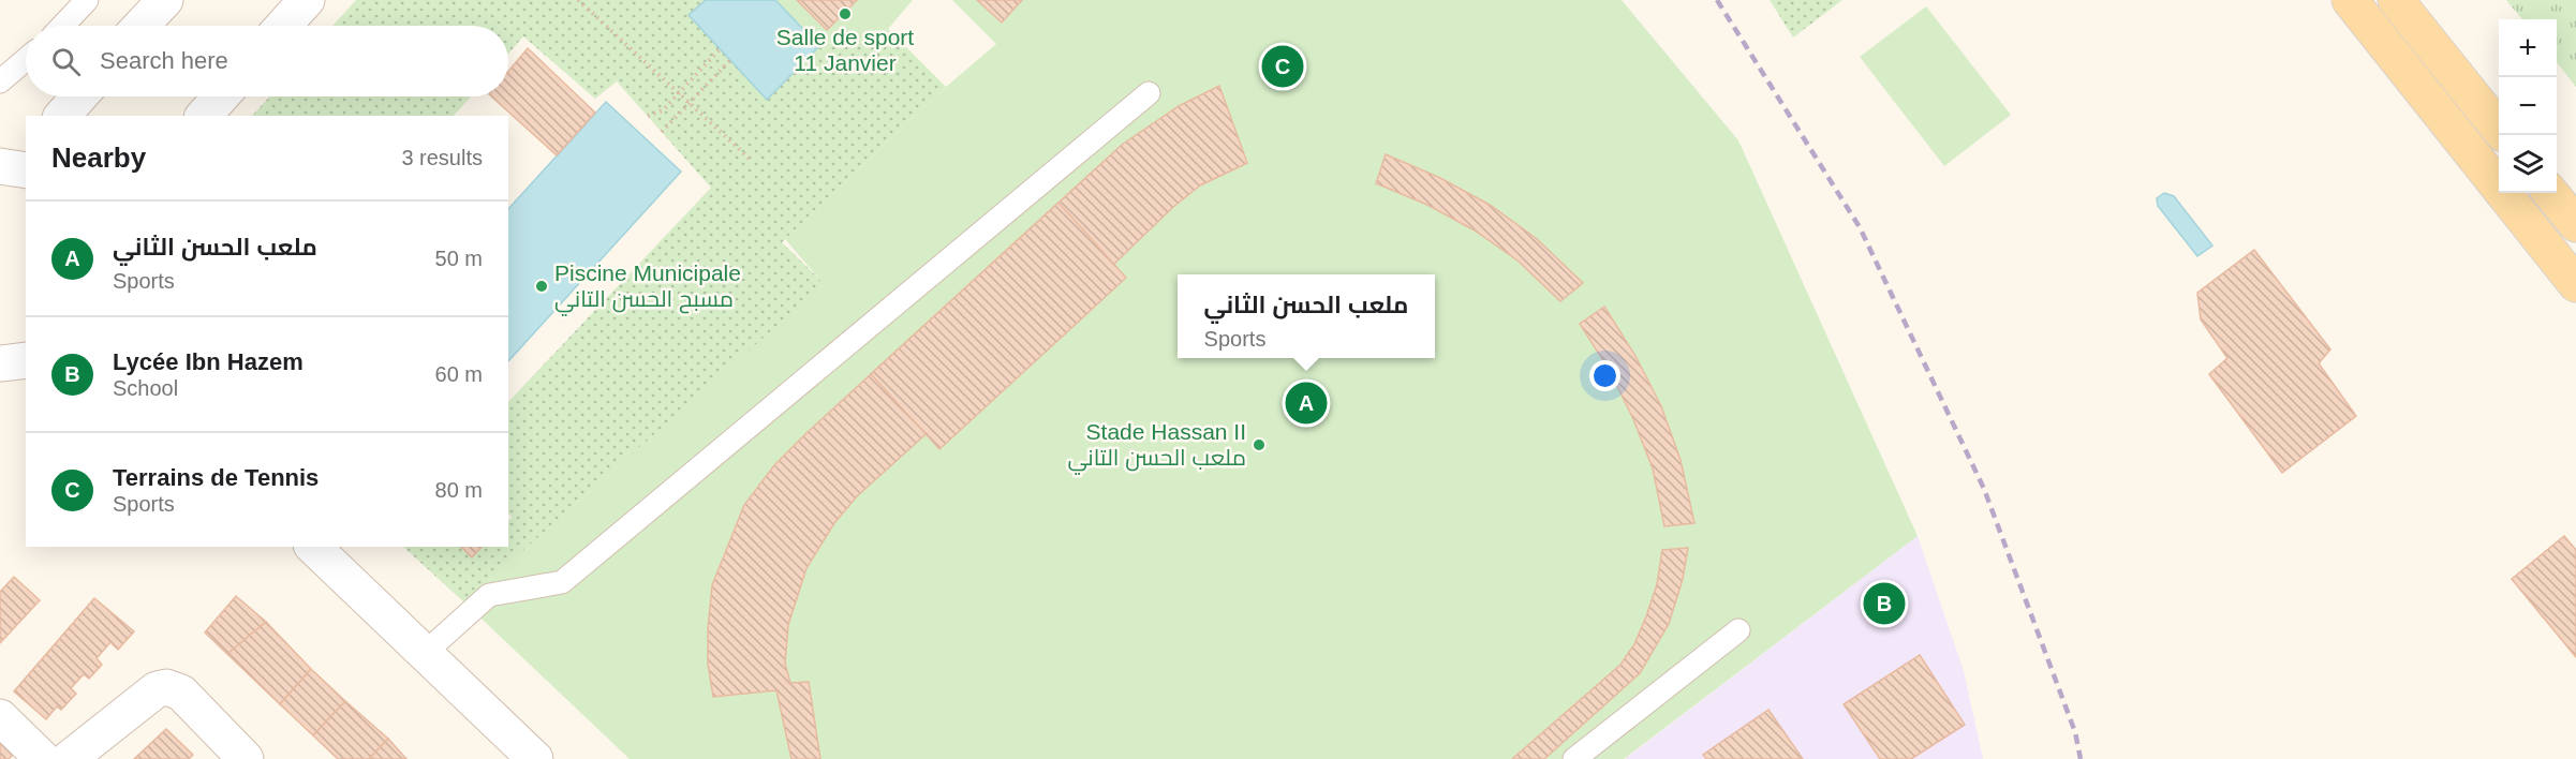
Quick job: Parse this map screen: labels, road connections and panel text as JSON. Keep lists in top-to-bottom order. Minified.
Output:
{"places":["Salle de sport 11 Janvier","Piscine Municipale مسبح الحسن التاني","Stade Hassan II ملعب الحسن التاني"],"page":{"map_buttons":["+","−"],"search":"Search here","pins":["C","A","B"],"heading":["Nearby","3 results"],"list":[{"mark":"A","name":"ملعب الحسن الثاني","note":"Sports","value":"50 m"},{"mark":"B","name":"Lycée Ibn Hazem","note":"School","value":"60 m"},{"mark":"C","name":"Terrains de Tennis","note":"Sports","value":"80 m"}],"popup":["ملعب الحسن الثاني","Sports"]}}
